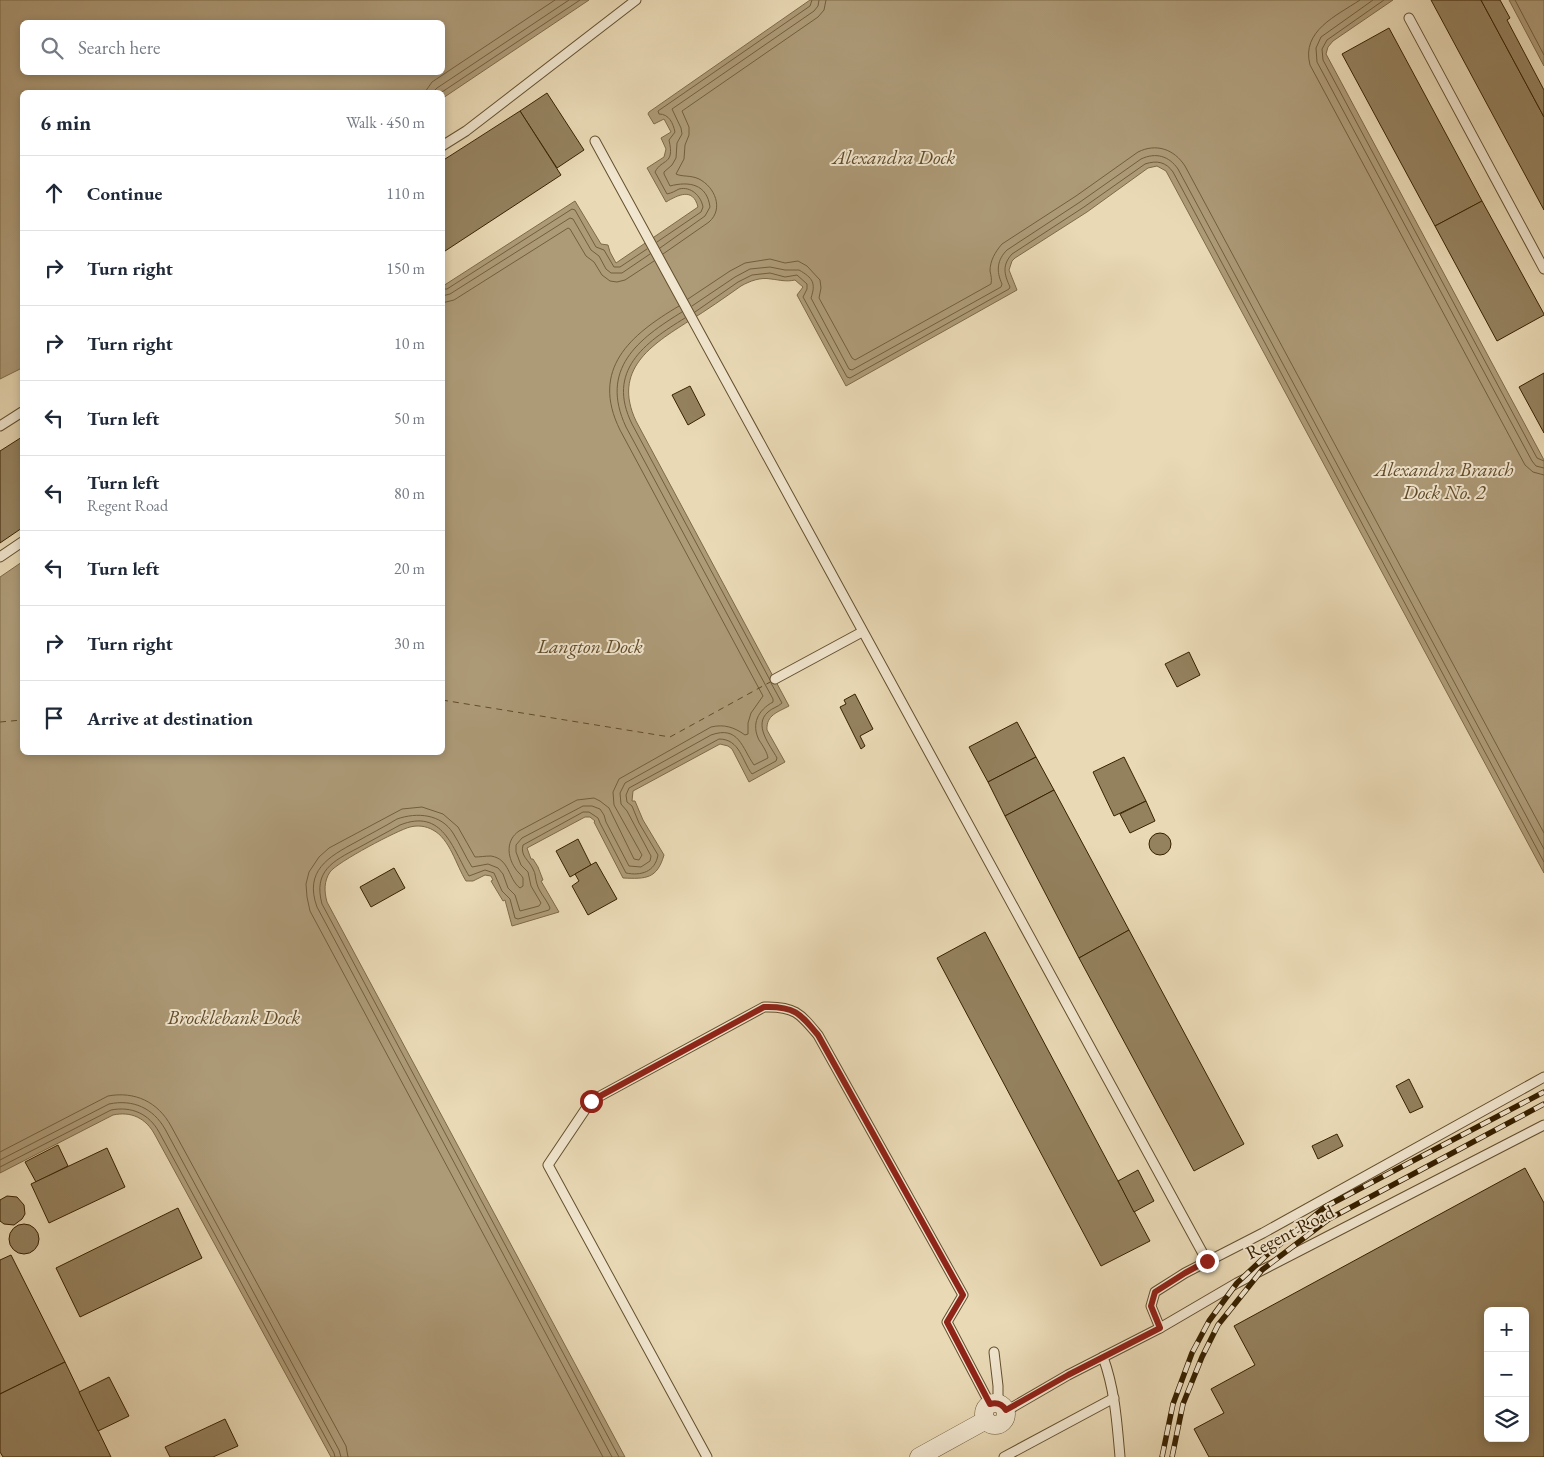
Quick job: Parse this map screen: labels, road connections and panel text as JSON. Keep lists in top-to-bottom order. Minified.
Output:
{"streets":{"street":["Regent Road"]},"water":["Alexandra Dock","Alexandra Branch Dock No. 2","Langton Dock","Brocklebank Dock"],"page":{"search":"Search here","heading":["6 min","Walk · 450 m"],"list":[["Continue","110 m"],["Turn right","150 m"],["Turn right","10 m"],["Turn left","50 m"],["Turn left","Regent Road","80 m"],["Turn left","20 m"],["Turn right","30 m"],"Arrive at destination"],"map_buttons":["+","−"]}}
